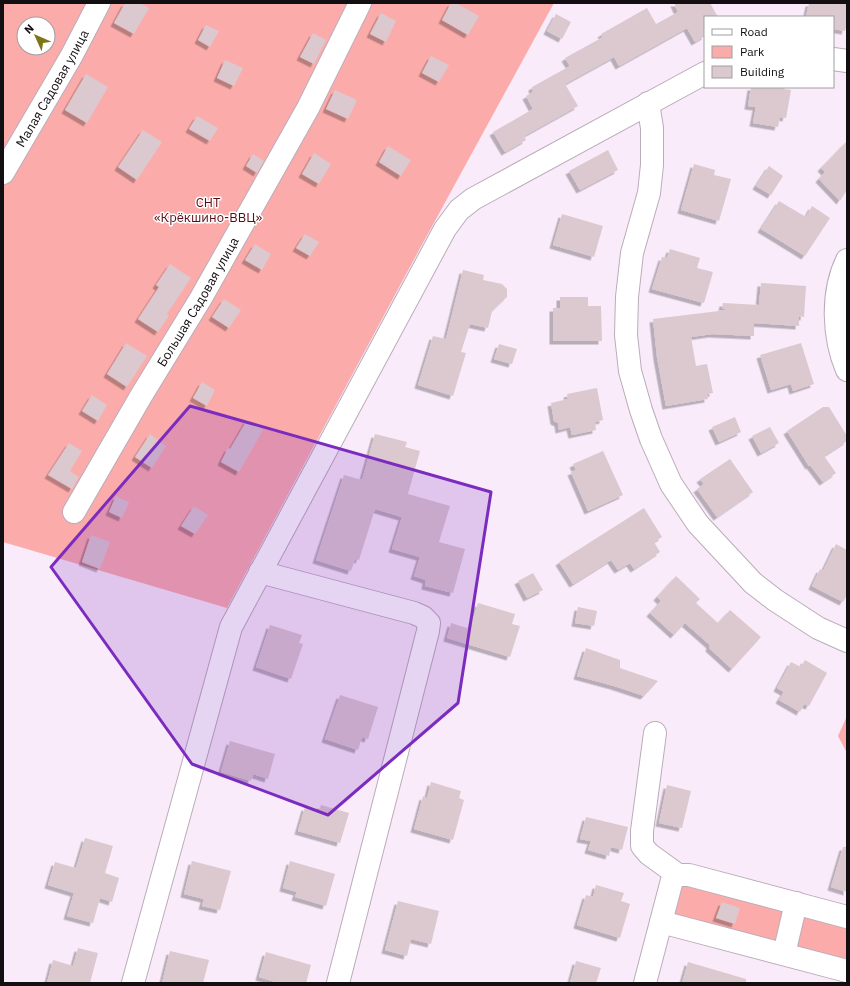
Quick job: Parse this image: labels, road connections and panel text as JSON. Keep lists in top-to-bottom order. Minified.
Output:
{"streets":{"street":["Малая Садовая улица","Большая Садовая улица"]},"parks":["СНТ «Крёкшино-ВВЦ»"],"legend":["Road","Park","Building"],"north":"top left"}
